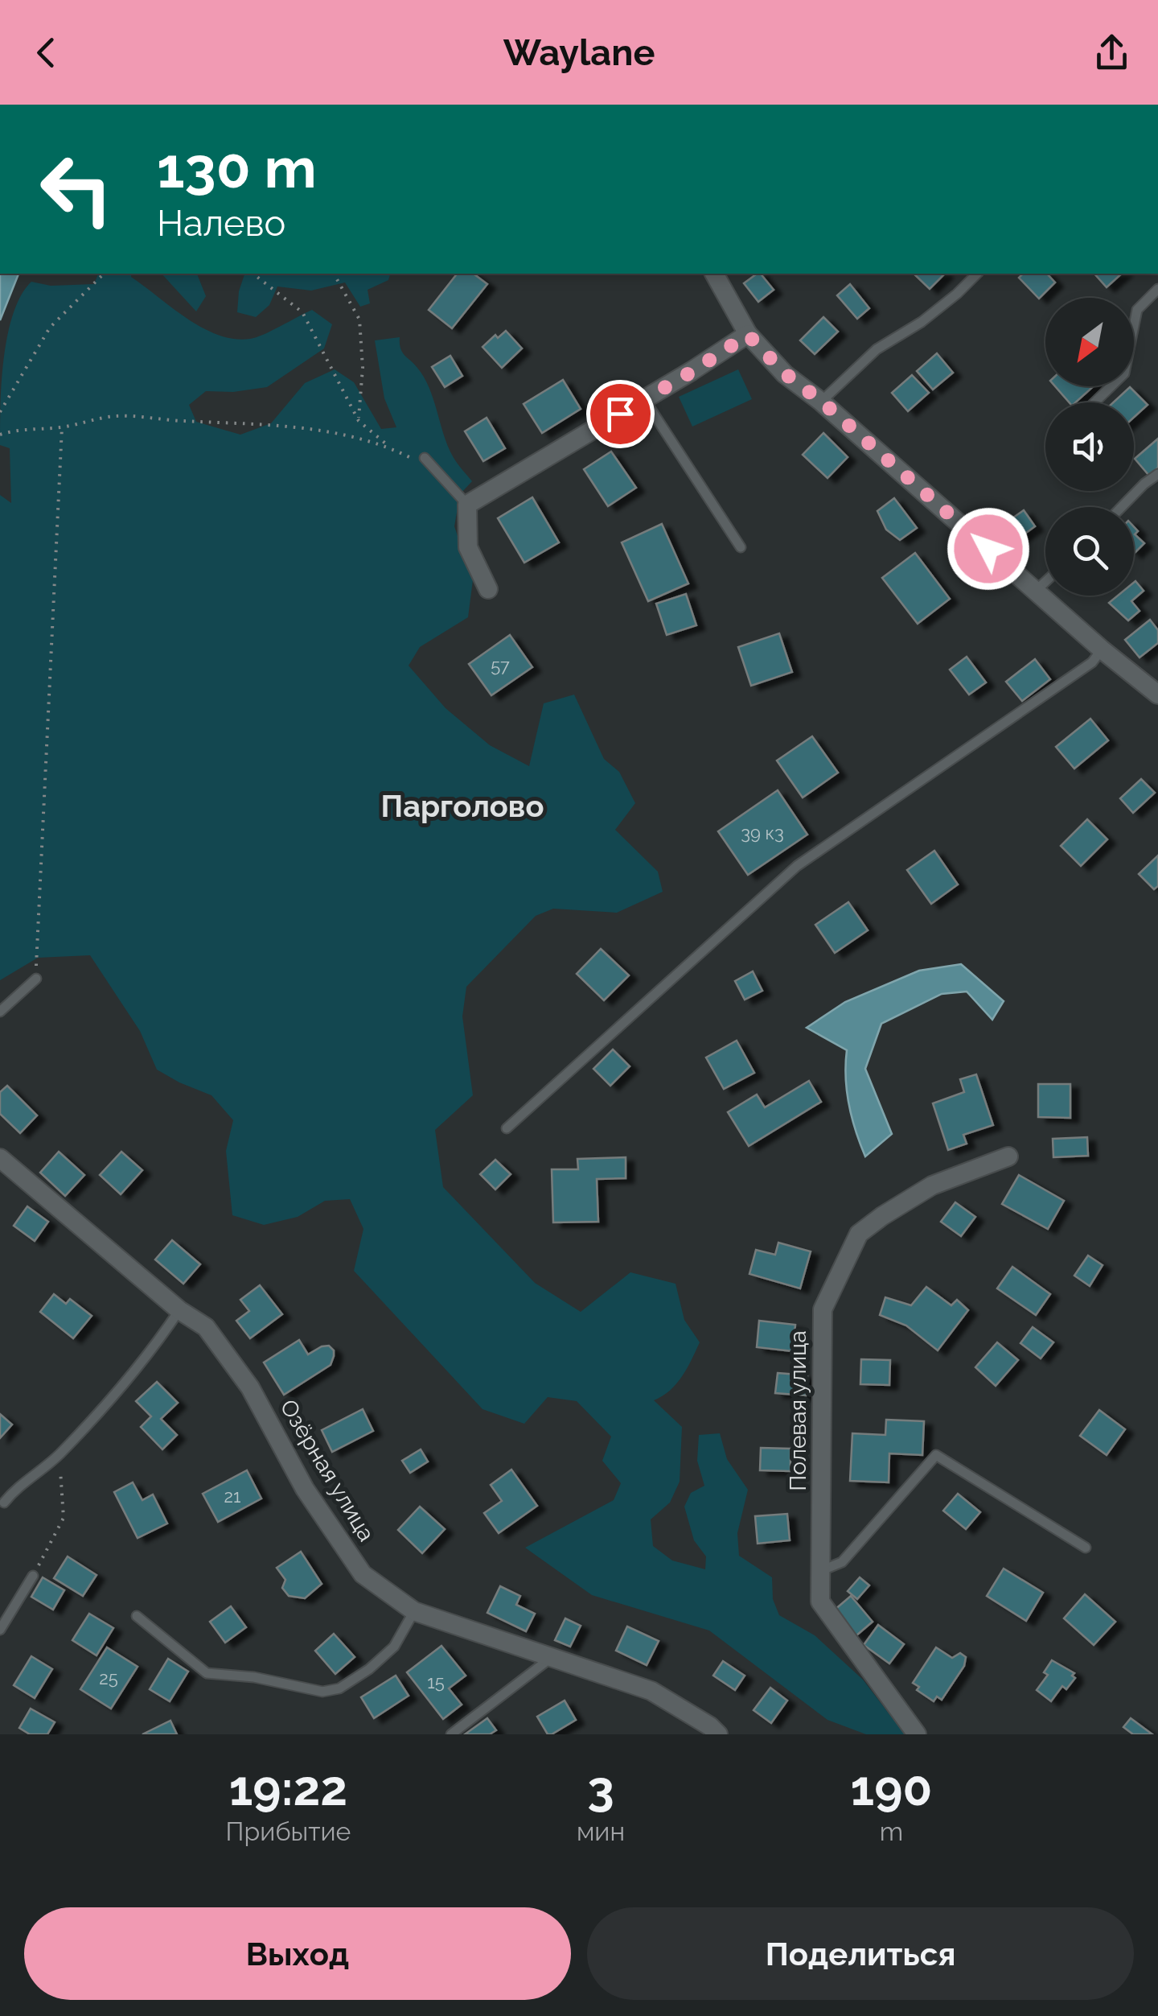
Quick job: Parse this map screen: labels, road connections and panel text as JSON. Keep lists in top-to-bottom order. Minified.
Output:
{"streets":{"street":["Полевая улица","Озёрная улица"]},"districts":["Парголово"],"house_numbers":["57","39 к3","21","25","15"],"north":"bottom left","page":{"header":"Waylane","turn":["130 m","Налево"],"eta":["19:22","Прибытие","3","мин","190","m"],"buttons":["Выход","Поделиться"]}}
